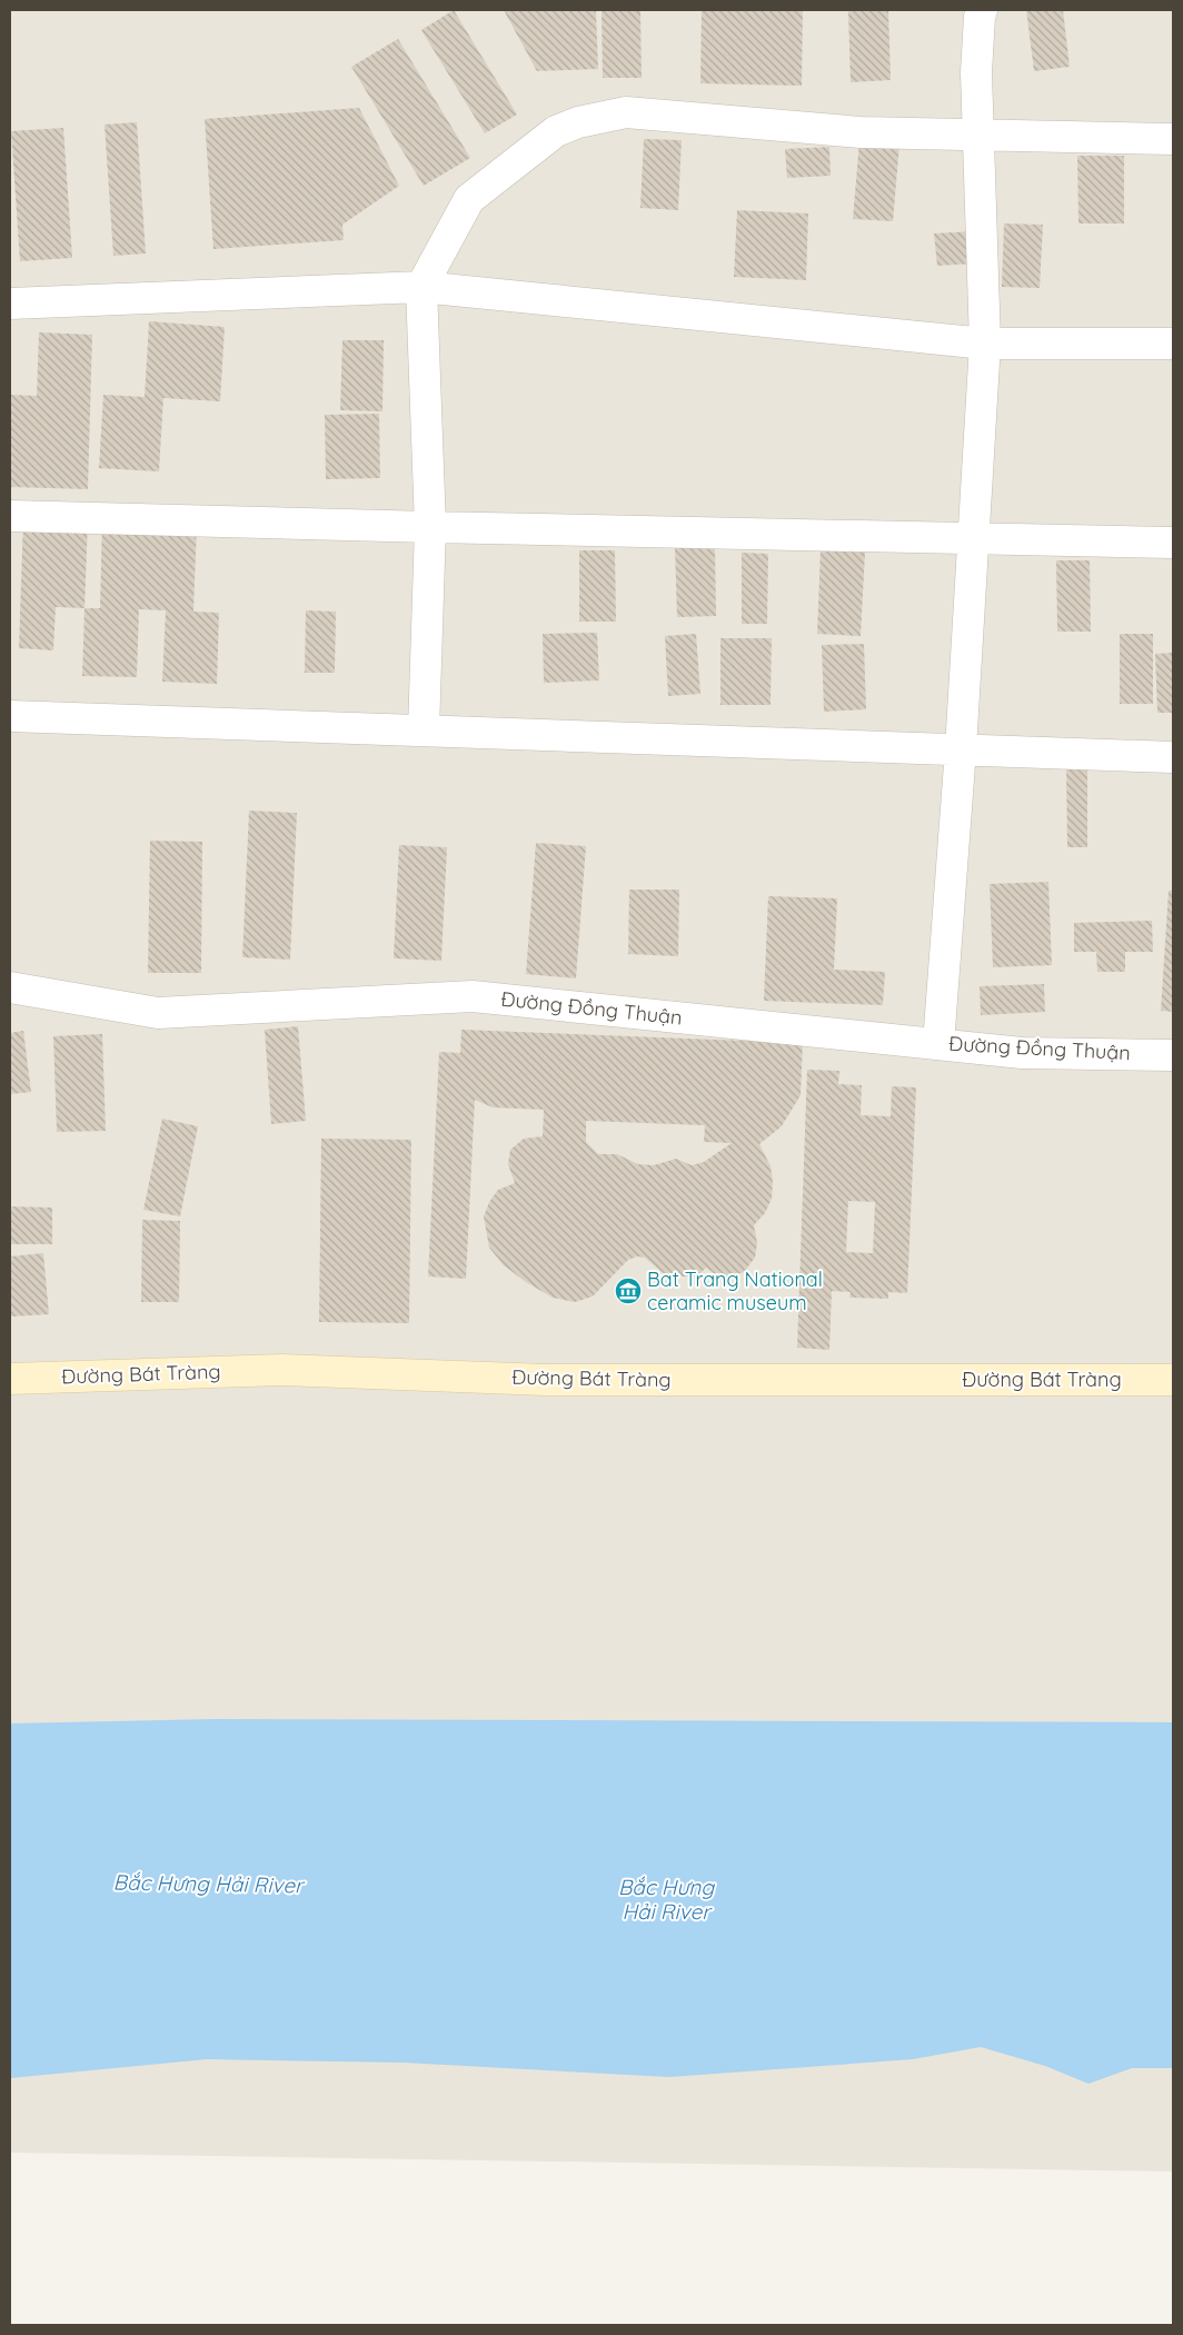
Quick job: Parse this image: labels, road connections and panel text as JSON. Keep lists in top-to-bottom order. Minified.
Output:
{"streets":{"street":["Đường Đồng Thuận","Đường Bát Tràng"]},"water":["Bắc Hưng Hải River"],"places":{"museum":["Bat Trang National ceramic museum"]}}
